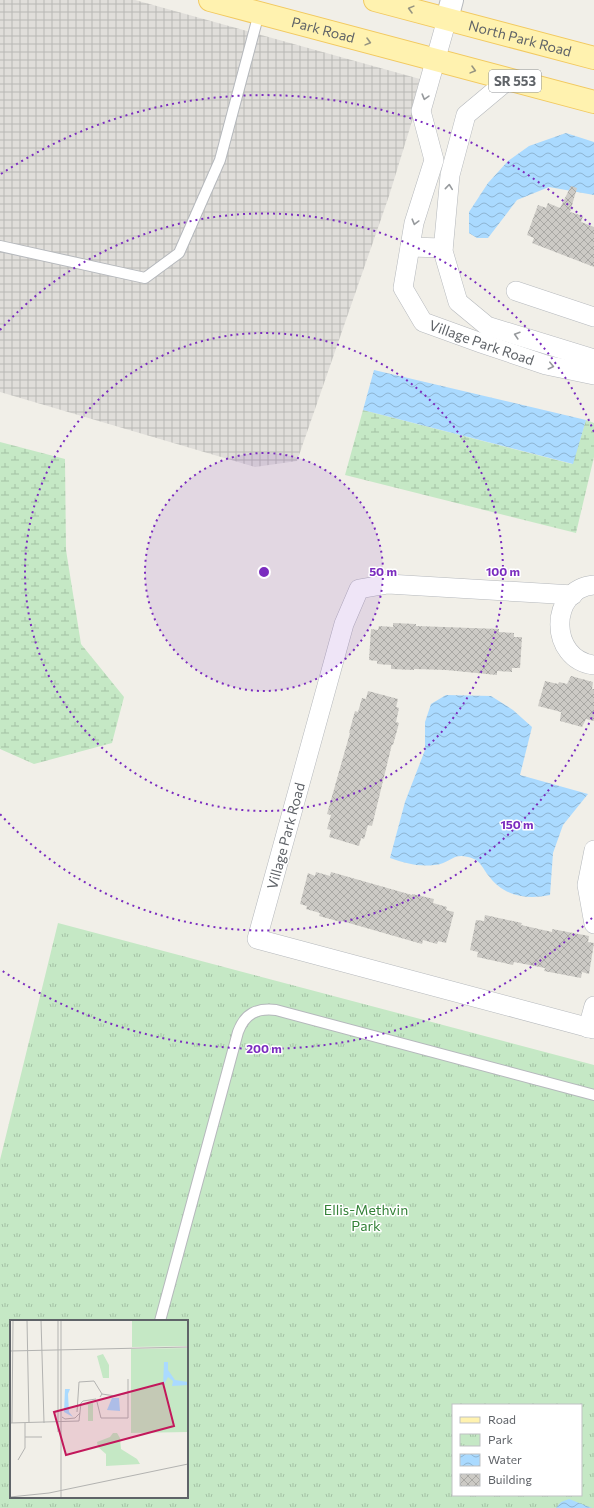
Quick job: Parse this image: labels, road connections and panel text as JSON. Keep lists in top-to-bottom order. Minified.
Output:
{"streets":{"main road":["Park Road","North Park Road","SR 553"],"street":["Village Park Road"]},"crossings":[["Park Road","SR 553"],["SR 553","Village Park Road"]],"parks":["Ellis-Methvin Park"],"legend":["Road","Park","Water","Building"],"rings":["50 m","100 m","150 m","200 m"]}
